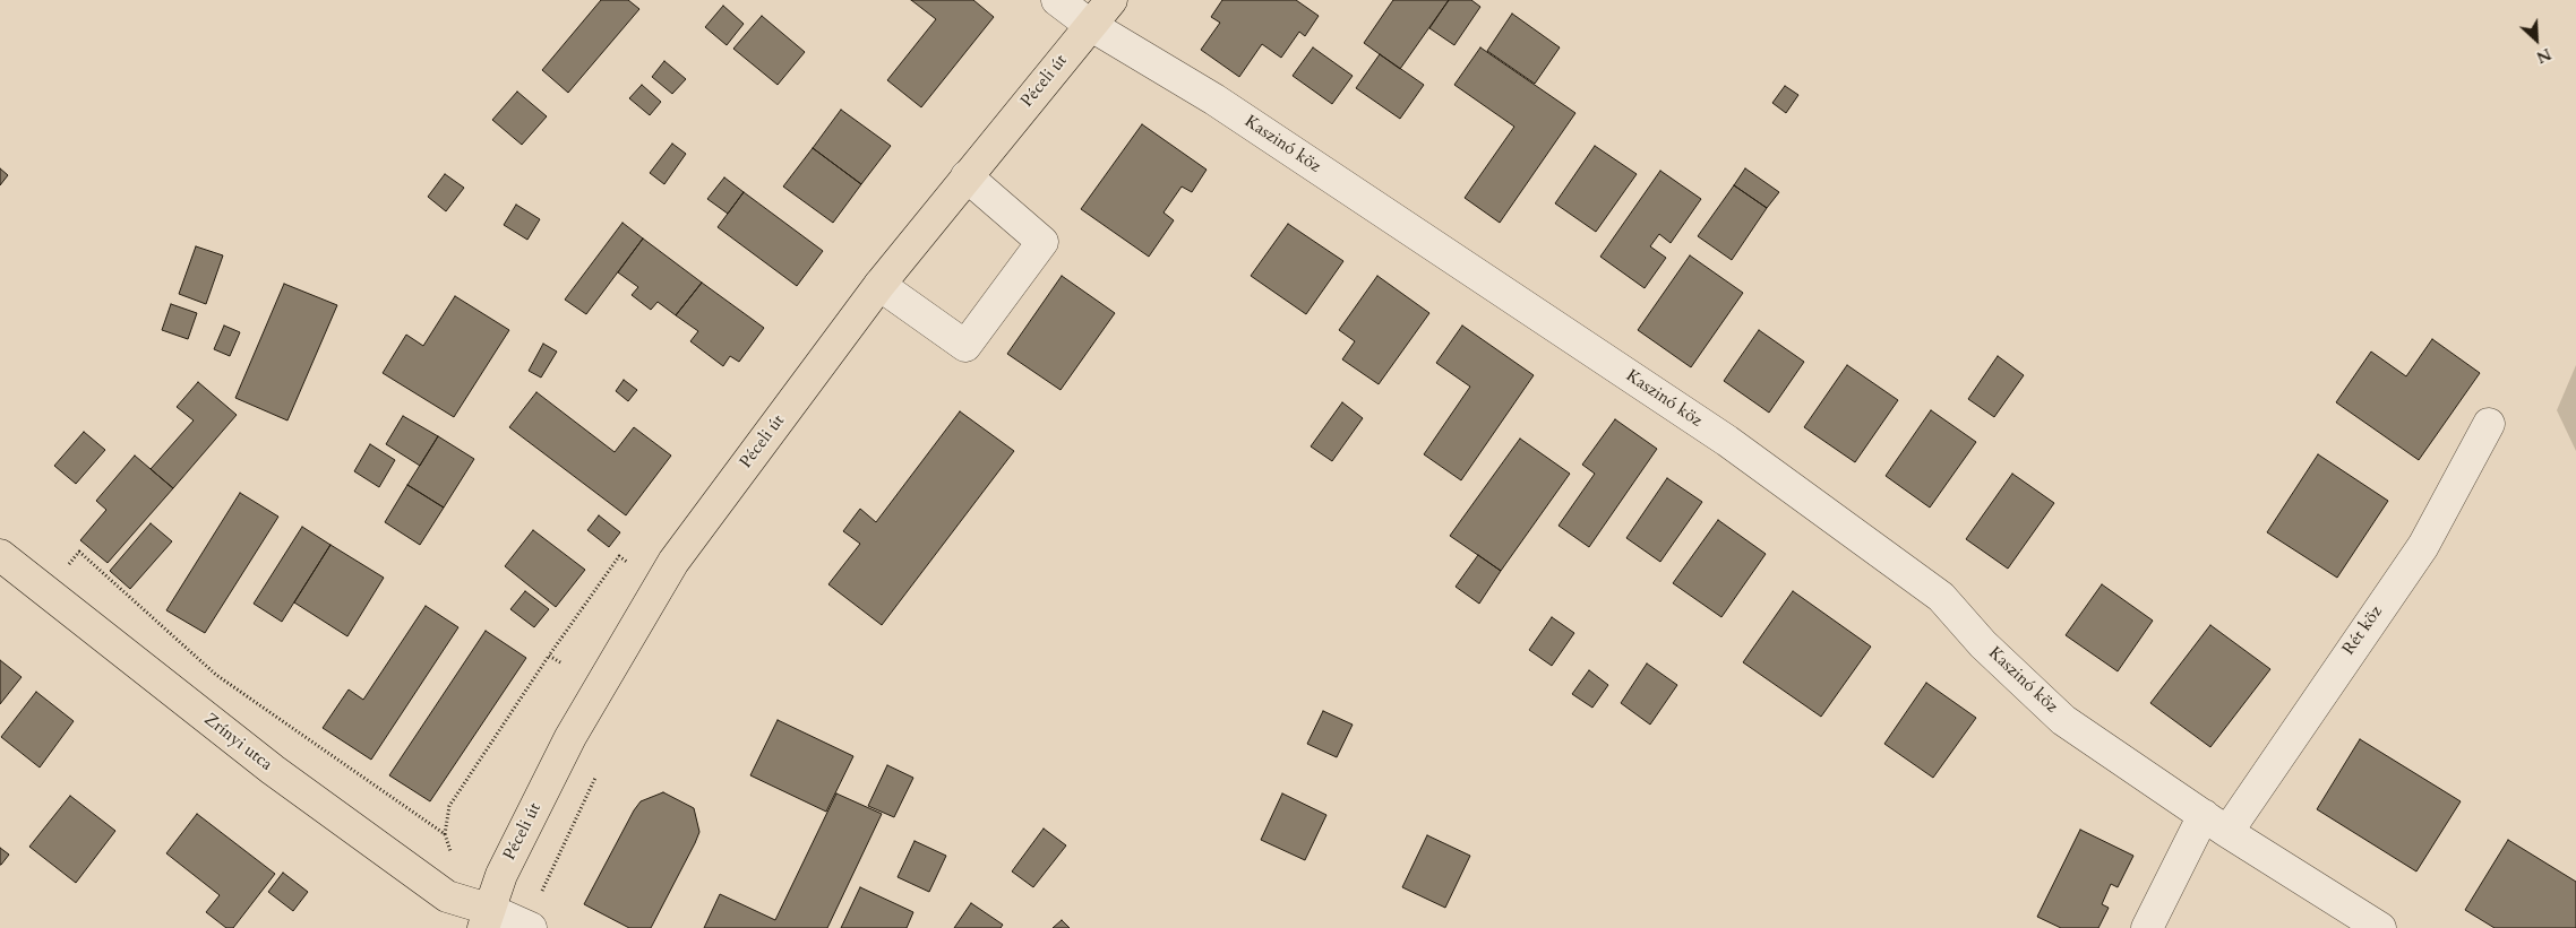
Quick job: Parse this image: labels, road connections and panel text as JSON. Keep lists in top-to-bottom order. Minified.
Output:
{"streets":{"main road":["Péceli út","Zrínyi utca"],"street":["Kaszinó köz","Rét köz"]},"crossings":[["Péceli út","Kaszinó köz"],["Péceli út","Zrínyi utca"],["Kaszinó köz","Rét köz"]],"north":"bottom right"}
